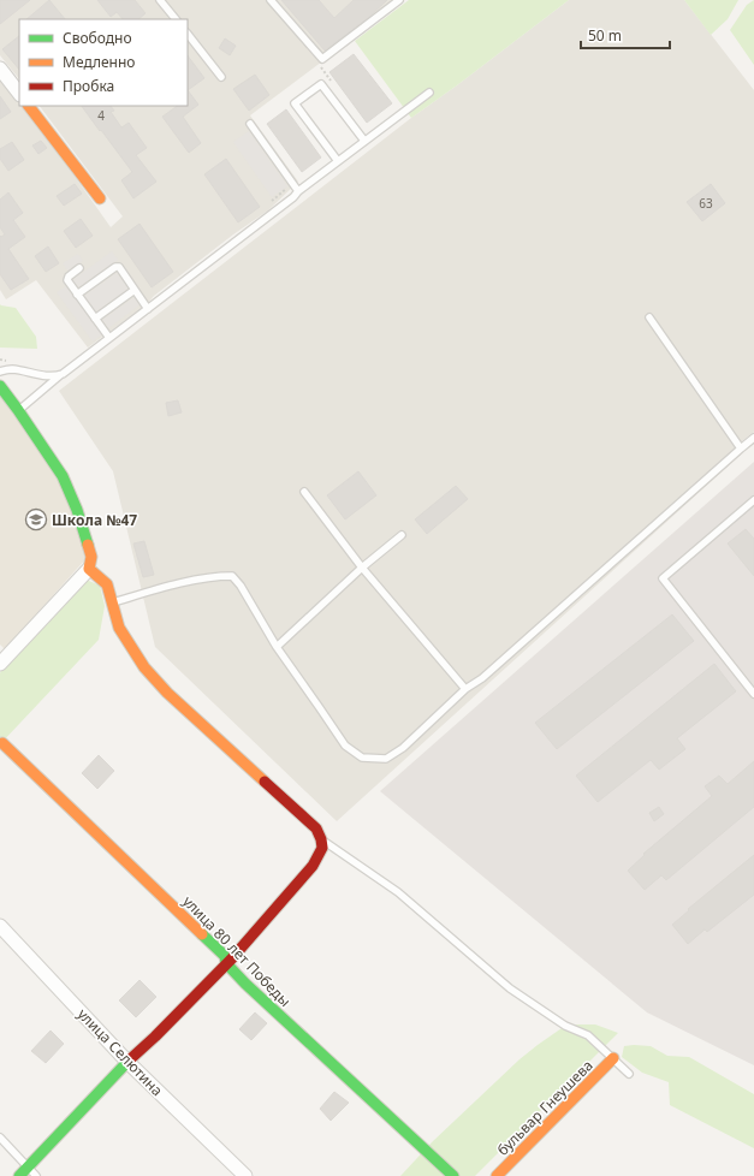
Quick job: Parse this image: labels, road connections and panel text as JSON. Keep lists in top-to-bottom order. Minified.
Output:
{"streets":{"street":["улица 80 лет Победы","улица Селютина","бульвар Гнеушева"]},"places":{"school or university":["Школа №47"]},"house_numbers":["4","63"],"legend":["Свободно","Медленно","Пробка"],"scale_bar":"50 m"}
